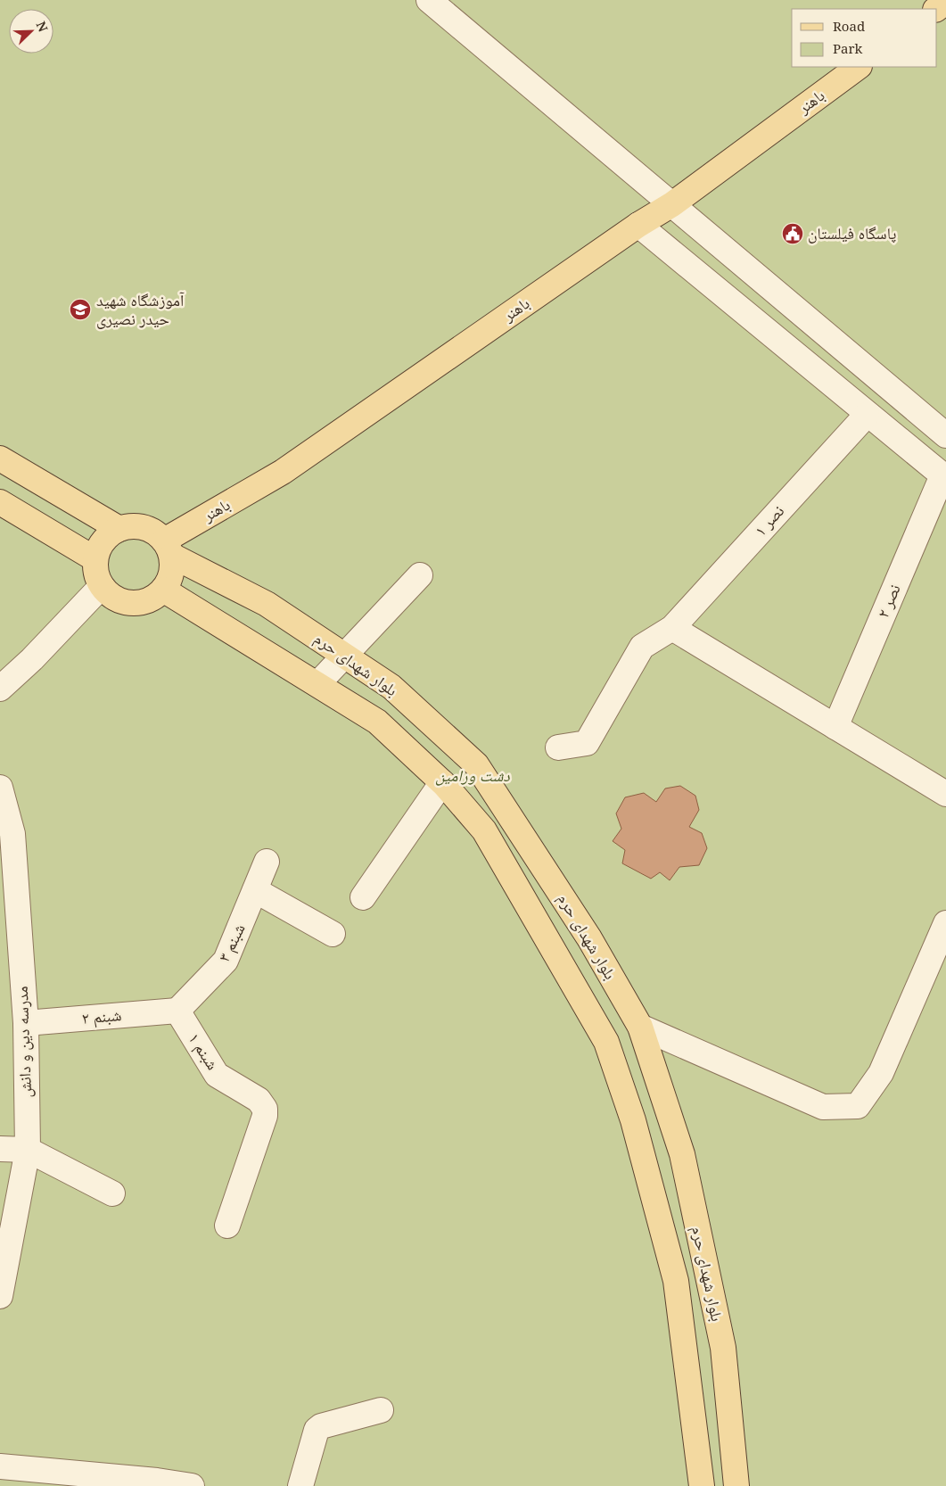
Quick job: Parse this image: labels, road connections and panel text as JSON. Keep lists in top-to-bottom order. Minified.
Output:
{"streets":{"main road":["باهنر","بلوار شهدای حرم"],"street":["نصر ۱","نصر ۲","شبنم ۳","شبنم ۲","مدرسه دین و دانش","شبنم ۱"]},"crossings":[["باهنر","بلوار شهدای حرم"],["شبنم ۳","شبنم ۲"],["شبنم ۳","شبنم ۱"],["شبنم ۲","مدرسه دین و دانش"],["شبنم ۲","شبنم ۱"]],"parks":["دشت ورامین"],"places":{"public building":["پاسگاه فیلستان"],"school or university":["آموزشگاه شهید حیدر نصیری"]},"legend":["Road","Park"],"north":"top right"}
